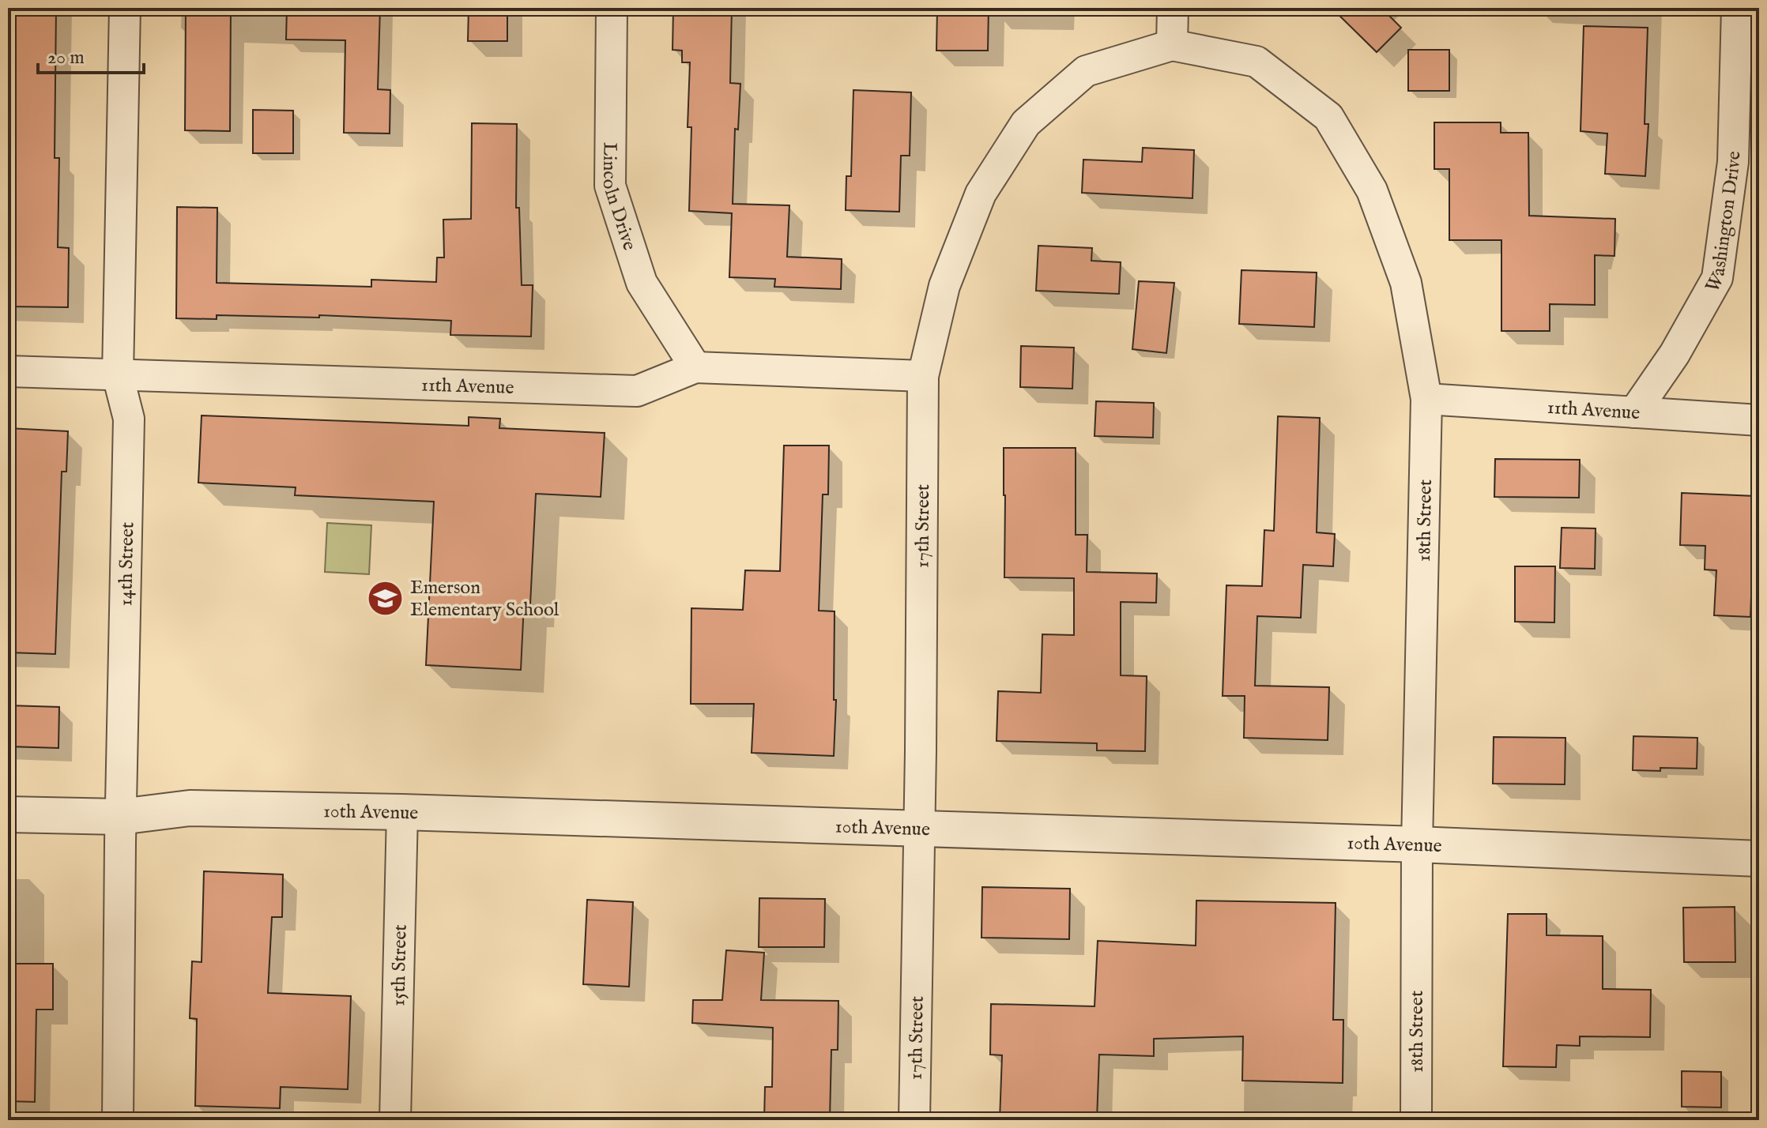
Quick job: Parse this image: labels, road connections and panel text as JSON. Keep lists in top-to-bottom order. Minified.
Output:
{"streets":{"street":["Lincoln Drive","Washington Drive","11th Avenue","18th Street","17th Street","14th Street","10th Avenue","15th Street"]},"crossings":[["Lincoln Drive","11th Avenue"],["Washington Drive","11th Avenue"],["11th Avenue","18th Street"],["11th Avenue","17th Street"],["11th Avenue","14th Street"],["18th Street","17th Street"],["18th Street","10th Avenue"],["17th Street","10th Avenue"],["14th Street","10th Avenue"],["10th Avenue","15th Street"]],"places":{"school or university":["Emerson Elementary School"]},"scale_bar":"20 m"}
